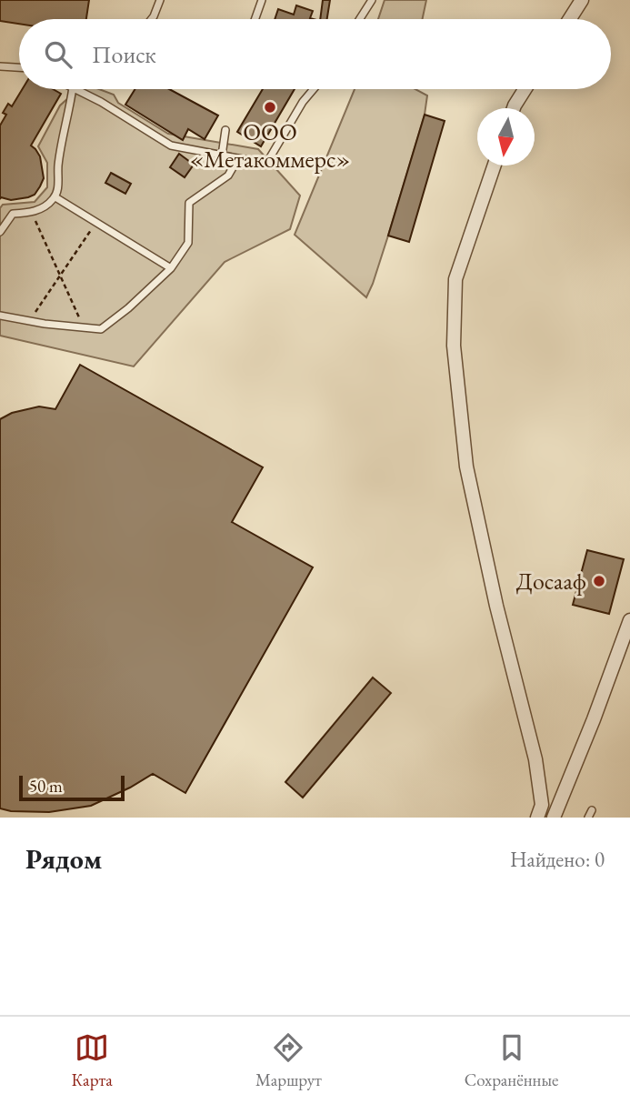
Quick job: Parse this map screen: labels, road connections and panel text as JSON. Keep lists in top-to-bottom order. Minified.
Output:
{"places":["ООО «Метакоммерс»","Досааф"],"scale_bar":"50 m","north":"bottom","page":{"search":"Поиск","scale":"50 m","heading":["Рядом","Найдено: 0"],"nav":["Карта","Маршрут","Сохранённые"]}}
